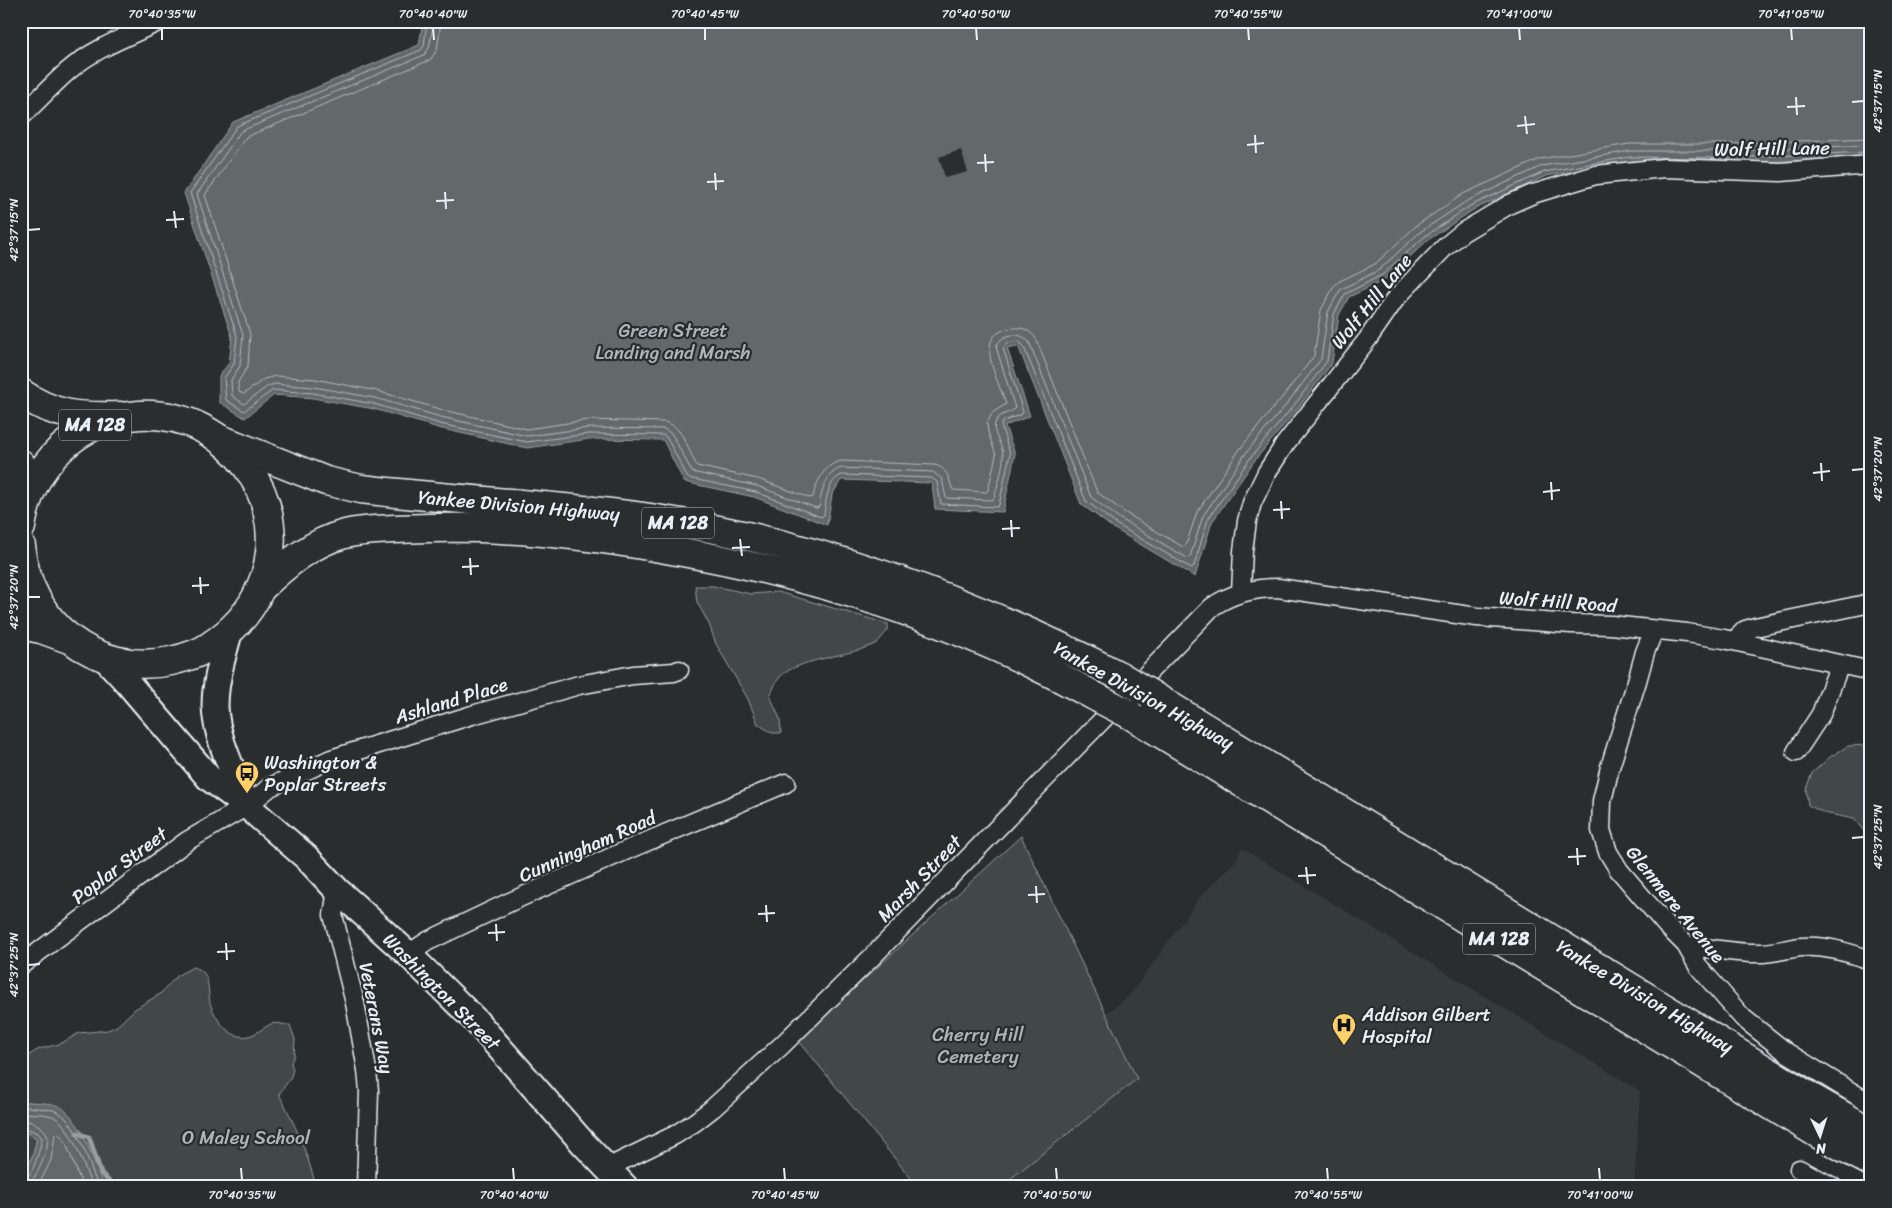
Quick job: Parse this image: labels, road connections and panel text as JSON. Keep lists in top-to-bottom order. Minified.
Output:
{"streets":{"main road":["MA 128","Yankee Division Highway","Washington Street"],"street":["Wolf Hill Lane","Wolf Hill Road","Ashland Place","Cunningham Road","Poplar Street","Marsh Street","Glenmere Avenue","Veterans Way"]},"crossings":[["Wolf Hill Lane","Wolf Hill Road"],["Wolf Hill Lane","Marsh Street"],["MA 128","Yankee Division Highway"],["MA 128","Washington Street"],["Wolf Hill Road","Marsh Street"],["Wolf Hill Road","Glenmere Avenue"],["Ashland Place","Poplar Street"],["Ashland Place","Washington Street"],["Cunningham Road","Washington Street"],["Poplar Street","Washington Street"],["Marsh Street","Washington Street"],["Washington Street","Veterans Way"]],"parks":["Green Street Landing and Marsh","Cherry Hill Cemetery","O Maley School"],"places":{"bus stop":["Washington & Poplar Streets"],"hospital":["Addison Gilbert Hospital"]},"north":"bottom","coordinates":["70°40'35\"W","70°40'40\"W","70°40'45\"W","70°40'50\"W","70°40'55\"W","70°41'00\"W","70°41'05\"W","42°37'15\"N","42°37'20\"N","42°37'25\"N"]}
